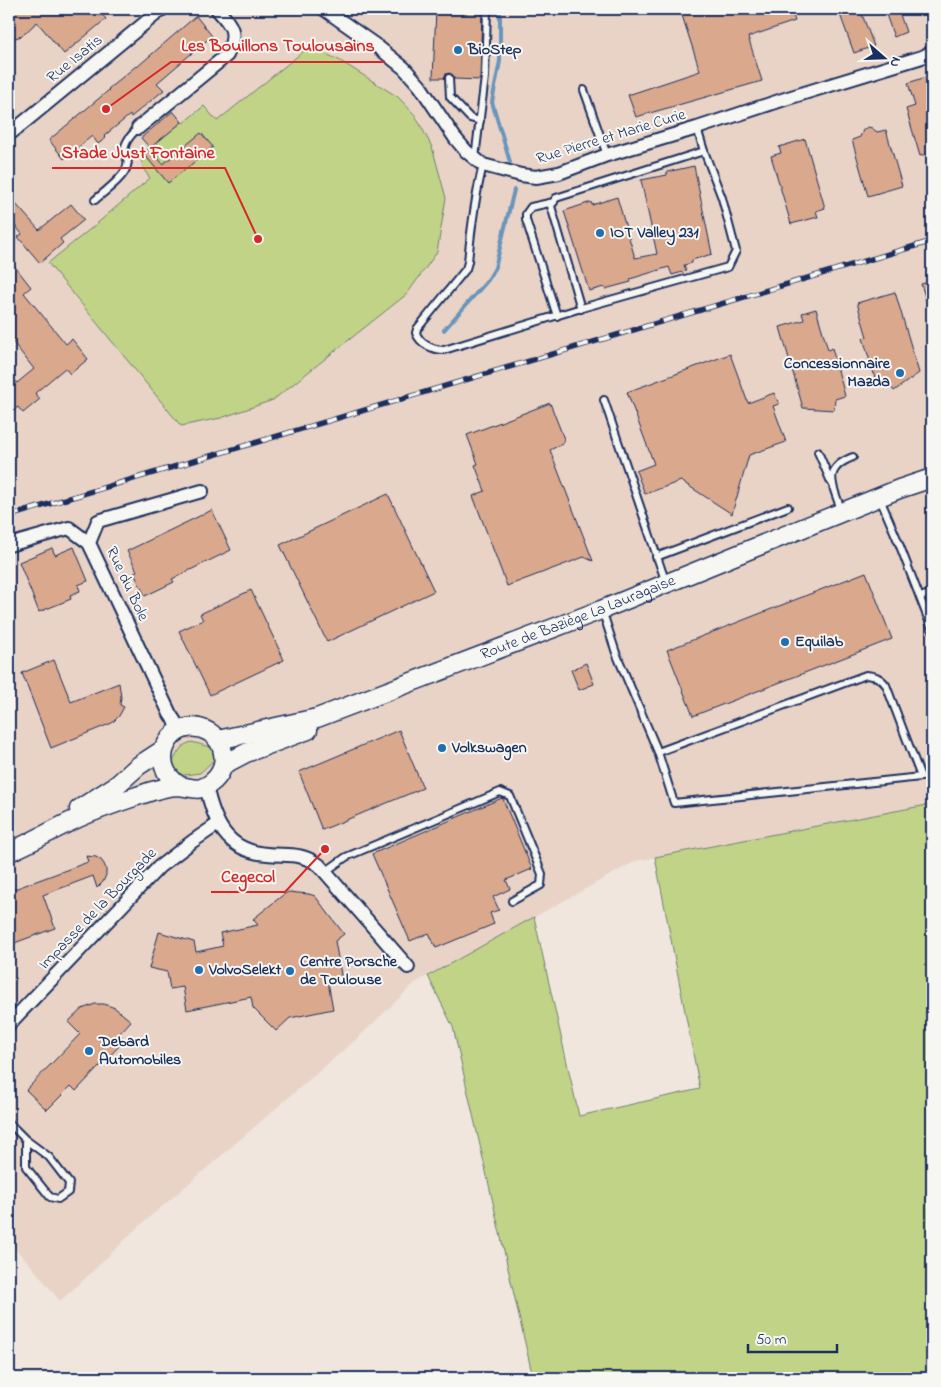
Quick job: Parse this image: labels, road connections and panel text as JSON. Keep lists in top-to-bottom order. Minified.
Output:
{"streets":{"main road":["Route de Baziège La Lauragaise"],"street":["Rue Isatis","Rue Pierre et Marie Curie","Rue du Bole","Impasse de la Bourgade"]},"crossings":[["Rue du Bole","Route de Baziège La Lauragaise"]],"places":["BioStep","Les Bouillons Toulousains","IOT Valley 231","Stade Just Fontaine","Concessionnaire Mazda","Equilab","Volkswagen","Cegecol","VolvoSelekt","Centre Porsche de Toulouse","Debard Automobiles"],"scale_bar":"50 m","north":"right"}
